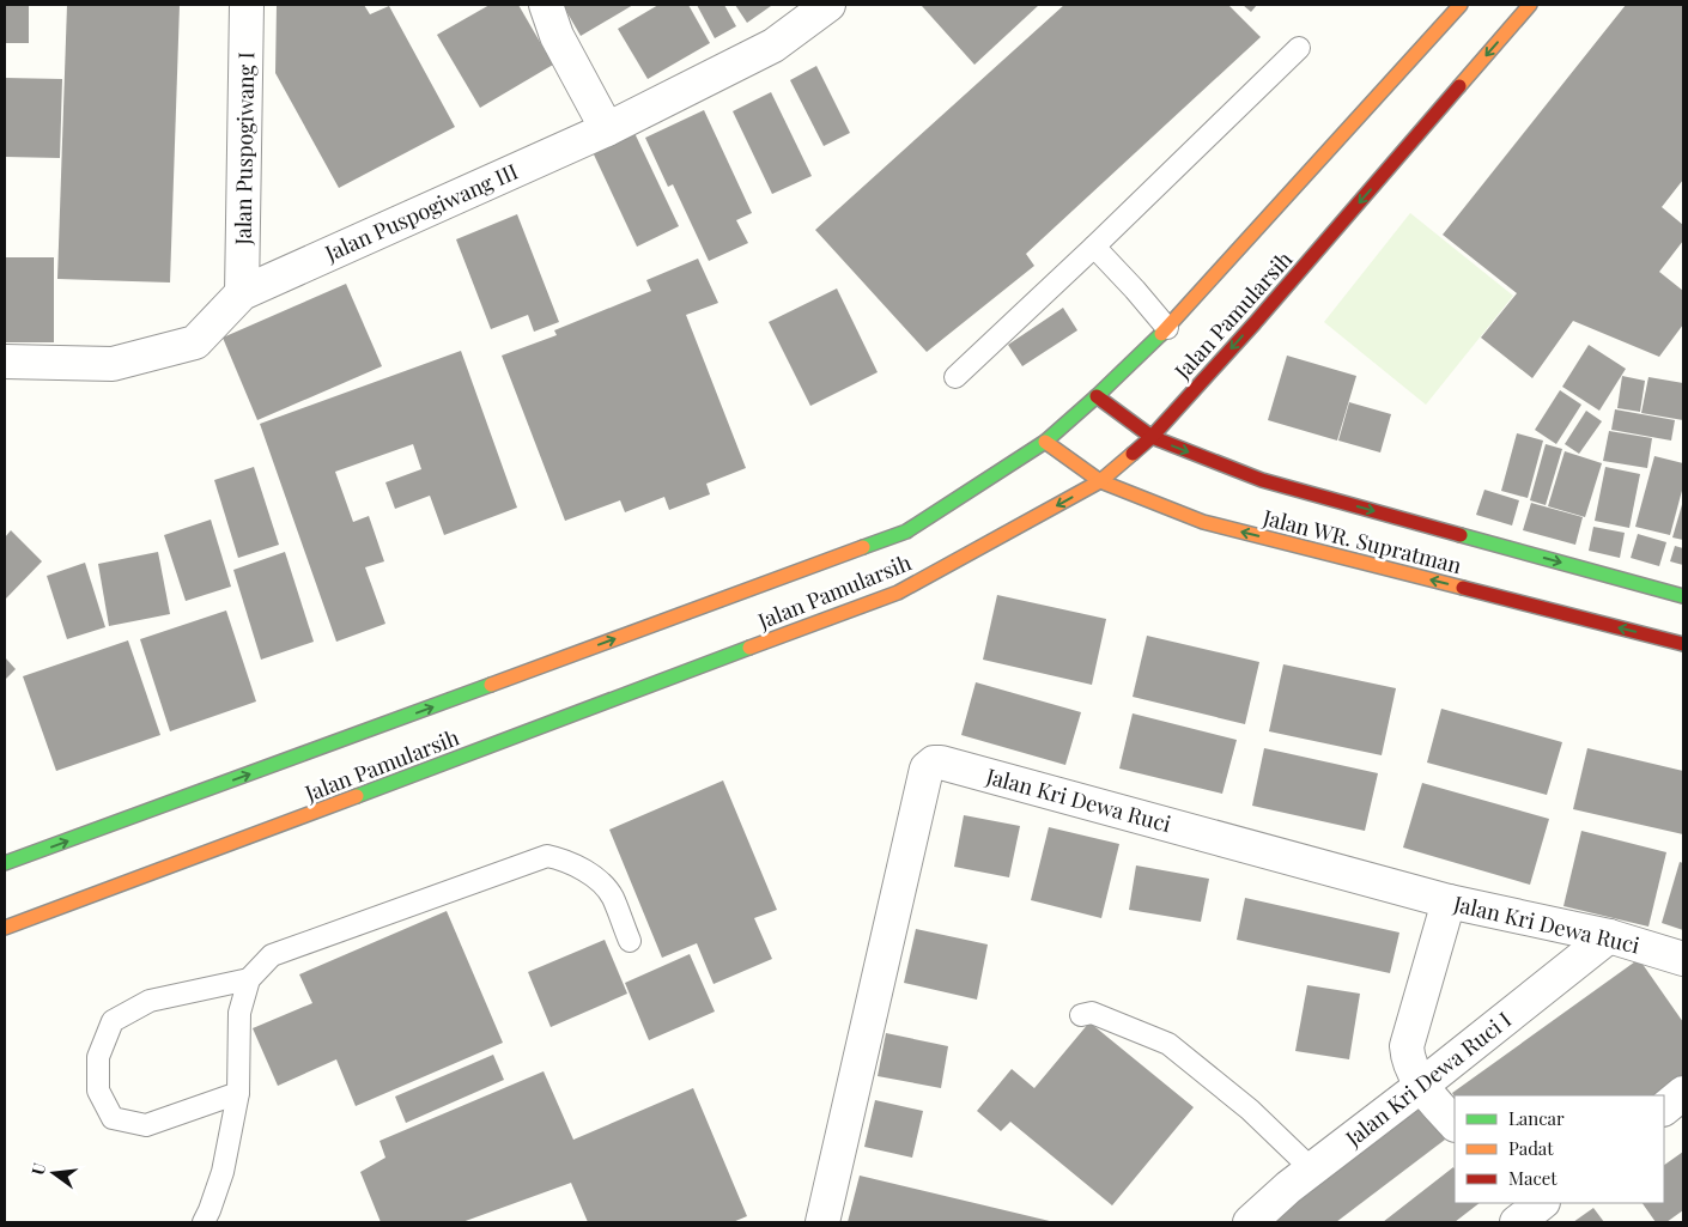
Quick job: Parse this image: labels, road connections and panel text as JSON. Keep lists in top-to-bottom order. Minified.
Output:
{"streets":{"main road":["Jalan Pamularsih","Jalan WR. Supratman"],"street":["Jalan Puspogiwang I","Jalan Puspogiwang III","Jalan Kri Dewa Ruci","Jalan Kri Dewa Ruci I"]},"crossings":[["Jalan Puspogiwang I","Jalan Puspogiwang III"],["Jalan Pamularsih","Jalan WR. Supratman"],["Jalan Kri Dewa Ruci","Jalan Kri Dewa Ruci I"]],"legend":["Lancar","Padat","Macet"],"north":"left"}
